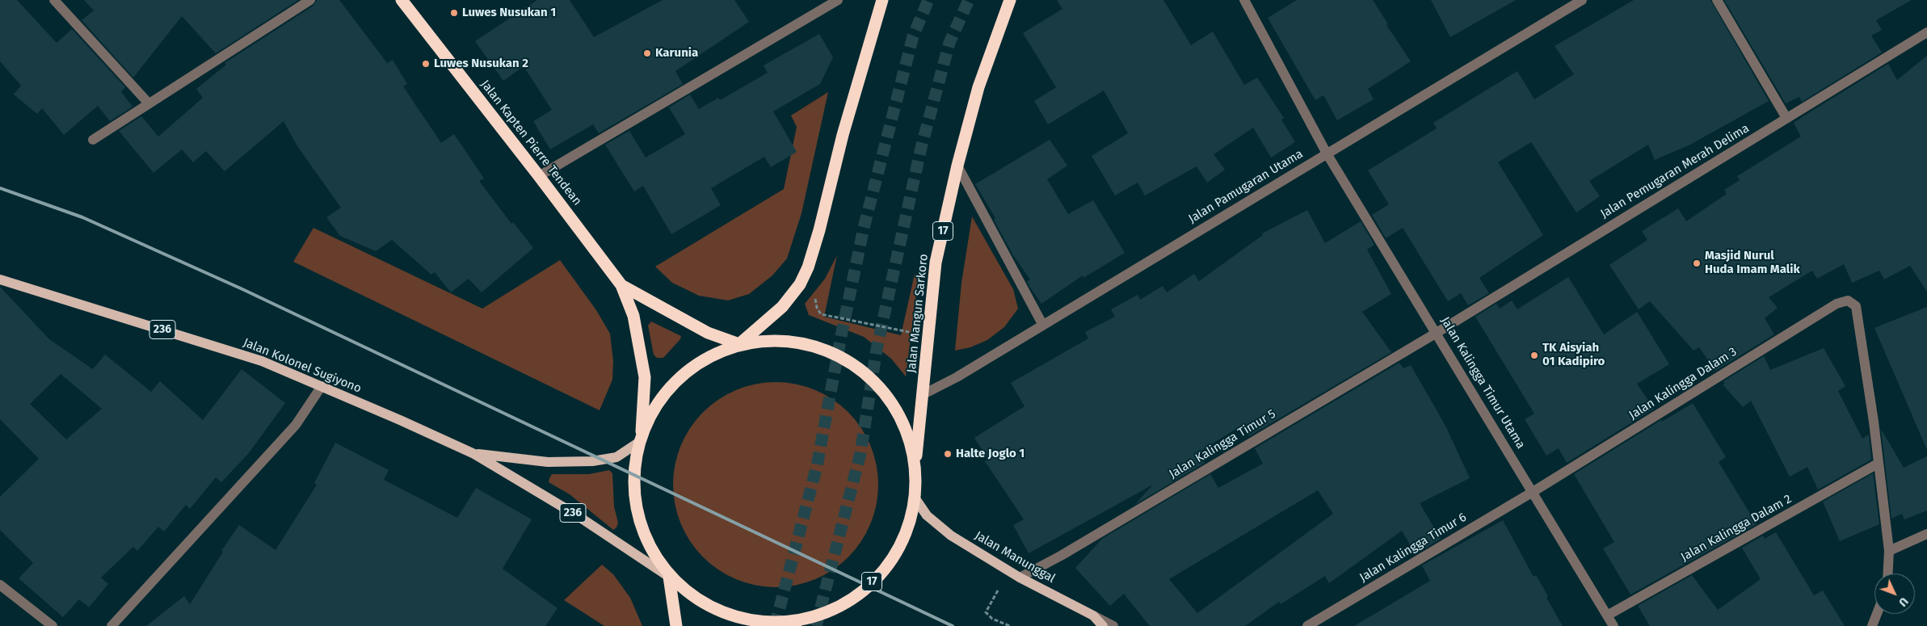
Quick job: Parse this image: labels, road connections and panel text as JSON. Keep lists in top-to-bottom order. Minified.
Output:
{"streets":{"highway":["Jalan Kapten Pierre Tendean","17","Jalan Mangun Sarkoro"],"main road":["236","Jalan Kolonel Sugiyono","Jalan Manunggal"],"street":["Jalan Pemugaran Merah Delima","Jalan Pamugaran Utama","Jalan Kalingga Timur Utama","Jalan Kalingga Dalam 3","Jalan Kalingga Timur 5","Jalan Kalingga Dalam 2","Jalan Kalingga Timur 6"]},"crossings":[["Jalan Kapten Pierre Tendean","17"],["Jalan Kapten Pierre Tendean","Jalan Kolonel Sugiyono"],["Jalan Pemugaran Merah Delima","Jalan Kalingga Timur Utama"],["Jalan Pemugaran Merah Delima","Jalan Kalingga Timur 5"],["Jalan Pamugaran Utama","Jalan Mangun Sarkoro"],["Jalan Pamugaran Utama","Jalan Kalingga Timur Utama"],["17","Jalan Mangun Sarkoro"],["17","Jalan Kolonel Sugiyono"],["17","Jalan Manunggal"],["Jalan Kalingga Timur Utama","Jalan Kalingga Dalam 3"],["Jalan Kalingga Timur Utama","Jalan Kalingga Timur 5"],["Jalan Kalingga Timur Utama","Jalan Kalingga Dalam 2"],["Jalan Kalingga Timur Utama","Jalan Kalingga Timur 6"],["Jalan Kalingga Dalam 3","Jalan Kalingga Dalam 2"],["Jalan Kalingga Dalam 3","Jalan Kalingga Timur 6"],["Jalan Kalingga Timur 5","Jalan Manunggal"]],"places":["Luwes Nusukan 1","Karunia","Luwes Nusukan 2","Masjid Nurul Huda Imam Malik","TK Aisyiah 01 Kadipiro","Halte Joglo 1"],"north":"bottom right"}
